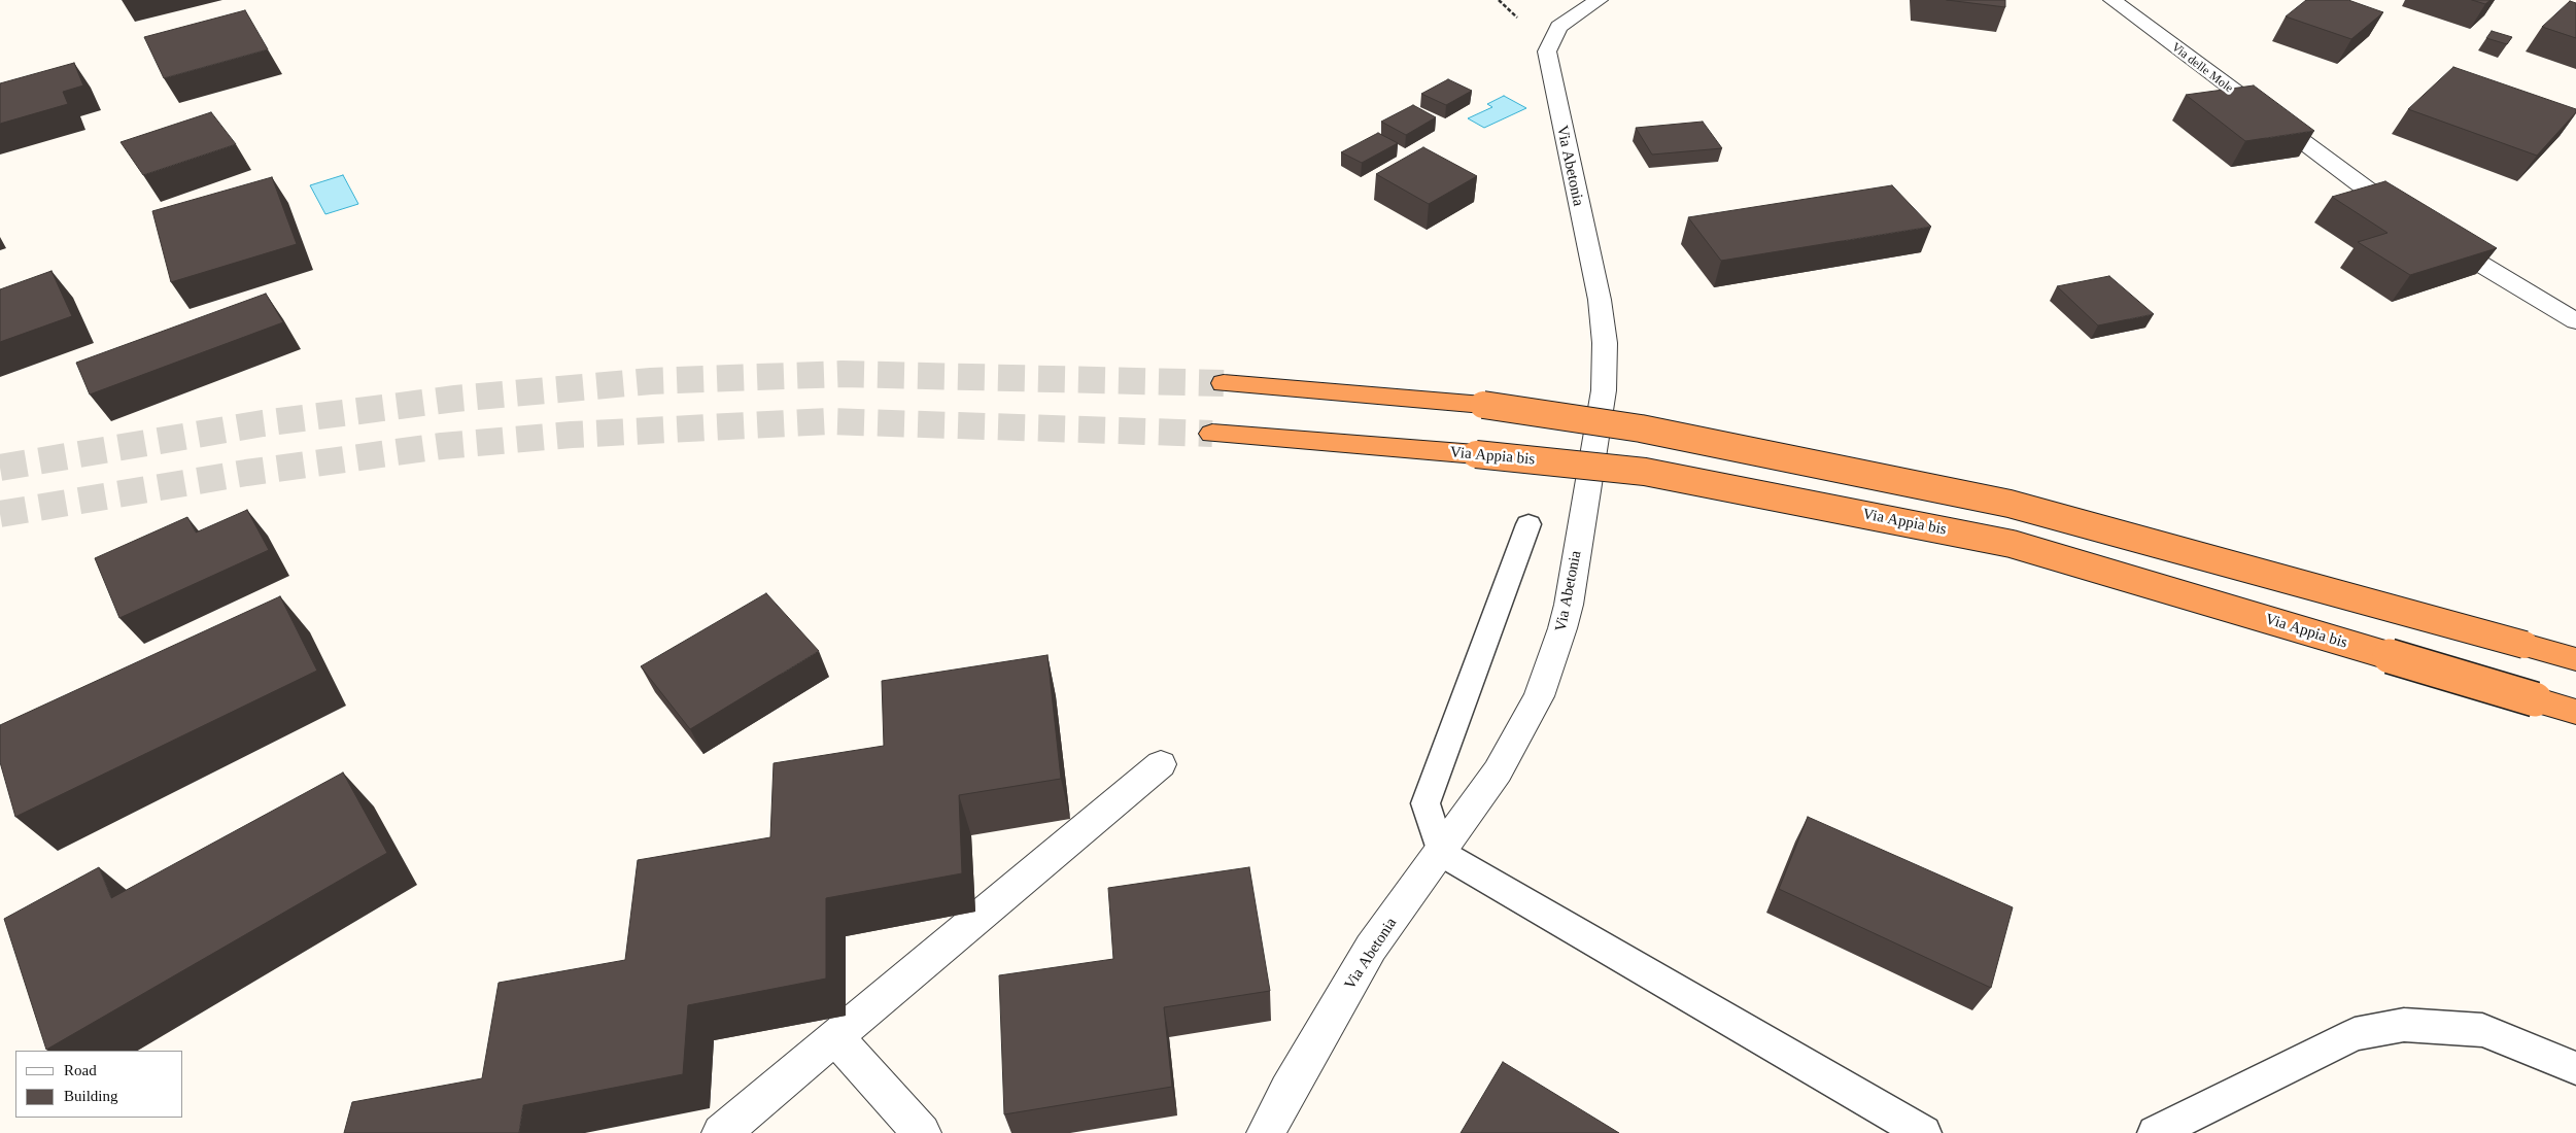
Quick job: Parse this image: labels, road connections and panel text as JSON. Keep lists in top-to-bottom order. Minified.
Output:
{"streets":{"highway":["Via Appia bis"],"street":["Via delle Mole","Via Abetonia"]},"legend":["Road","Building"]}
